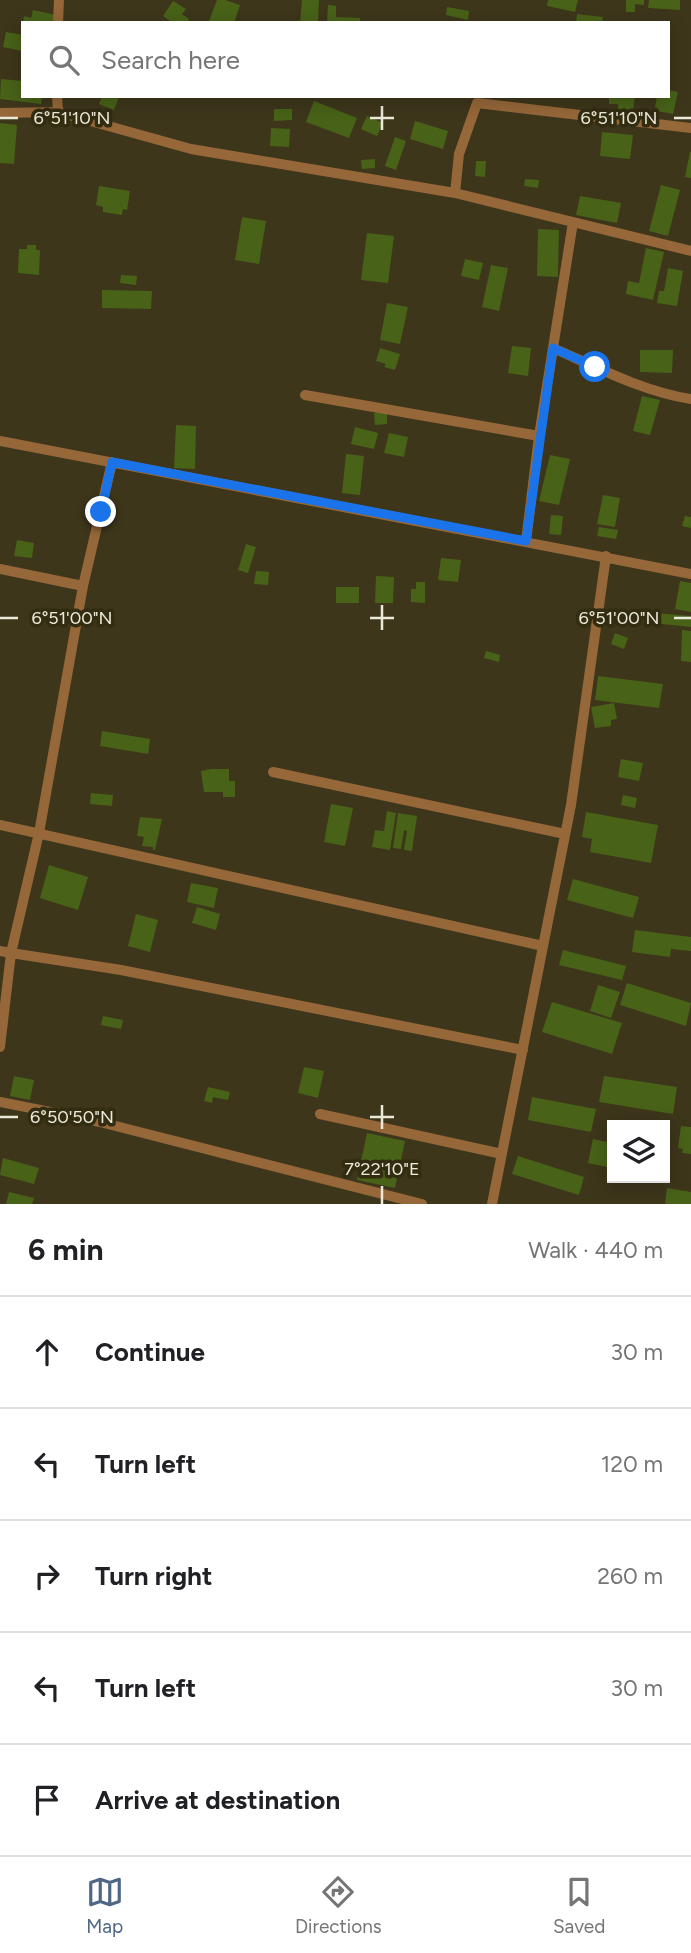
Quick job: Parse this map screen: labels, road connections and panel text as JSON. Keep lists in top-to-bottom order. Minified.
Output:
{"page":{"search":"Search here","heading":["6 min","Walk · 440 m"],"list":[["Continue","30 m"],["Turn left","120 m"],["Turn right","260 m"],["Turn left","30 m"],"Arrive at destination"],"nav":["Map","Directions","Saved"]},"coordinates":["6°51'10\"N","6°51'00\"N","6°50'50\"N","7°22'10\"E"]}
